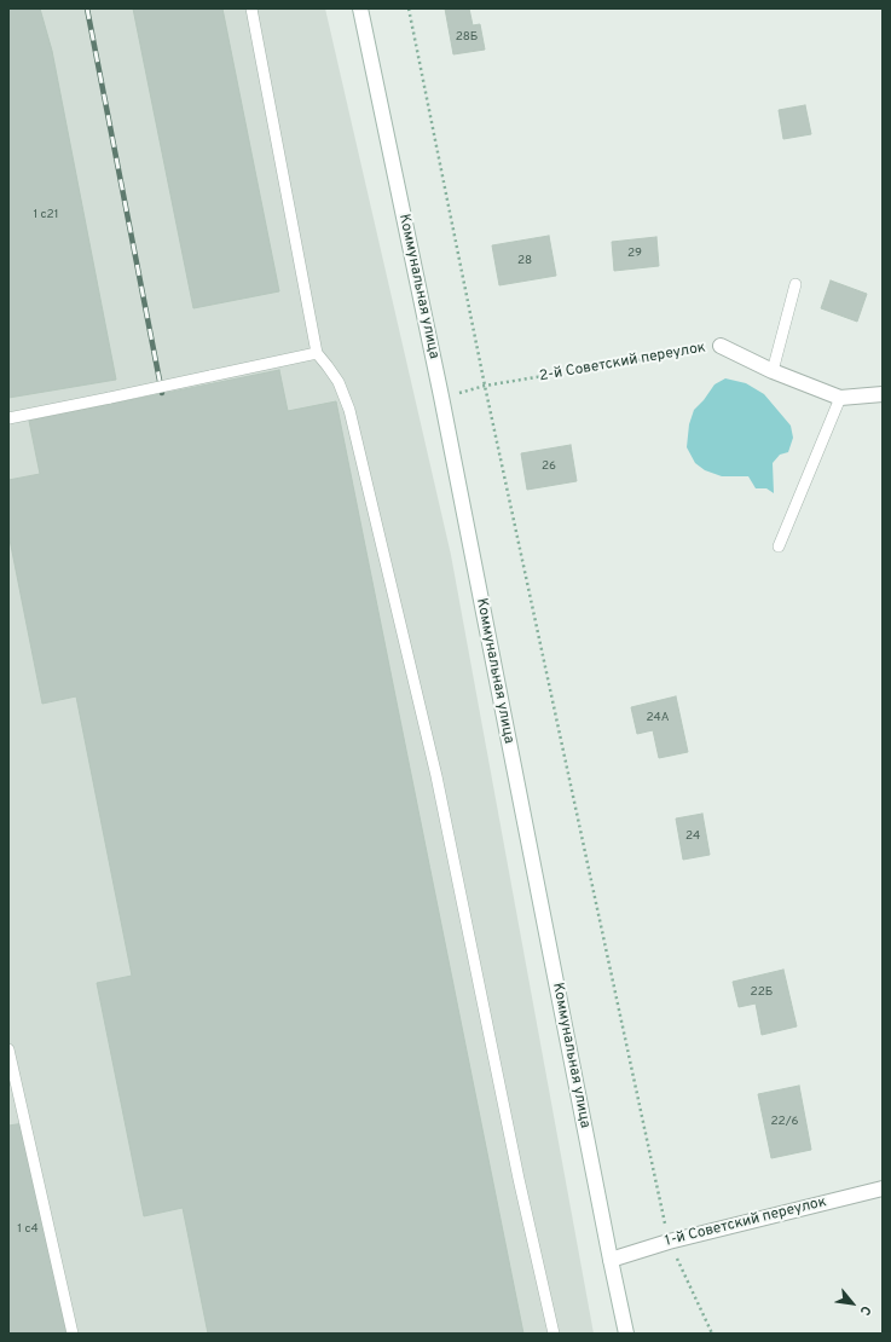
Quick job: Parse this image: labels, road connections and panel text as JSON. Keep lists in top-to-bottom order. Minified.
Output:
{"streets":{"street":["Коммунальная улица","2-й Советский переулок","1-й Советский переулок"]},"crossings":[["Коммунальная улица","2-й Советский переулок"],["Коммунальная улица","1-й Советский переулок"]],"house_numbers":["28Б","1 с21","29","28","26","24А","24","22Б","22/6","1 с4"],"north":"bottom right"}
